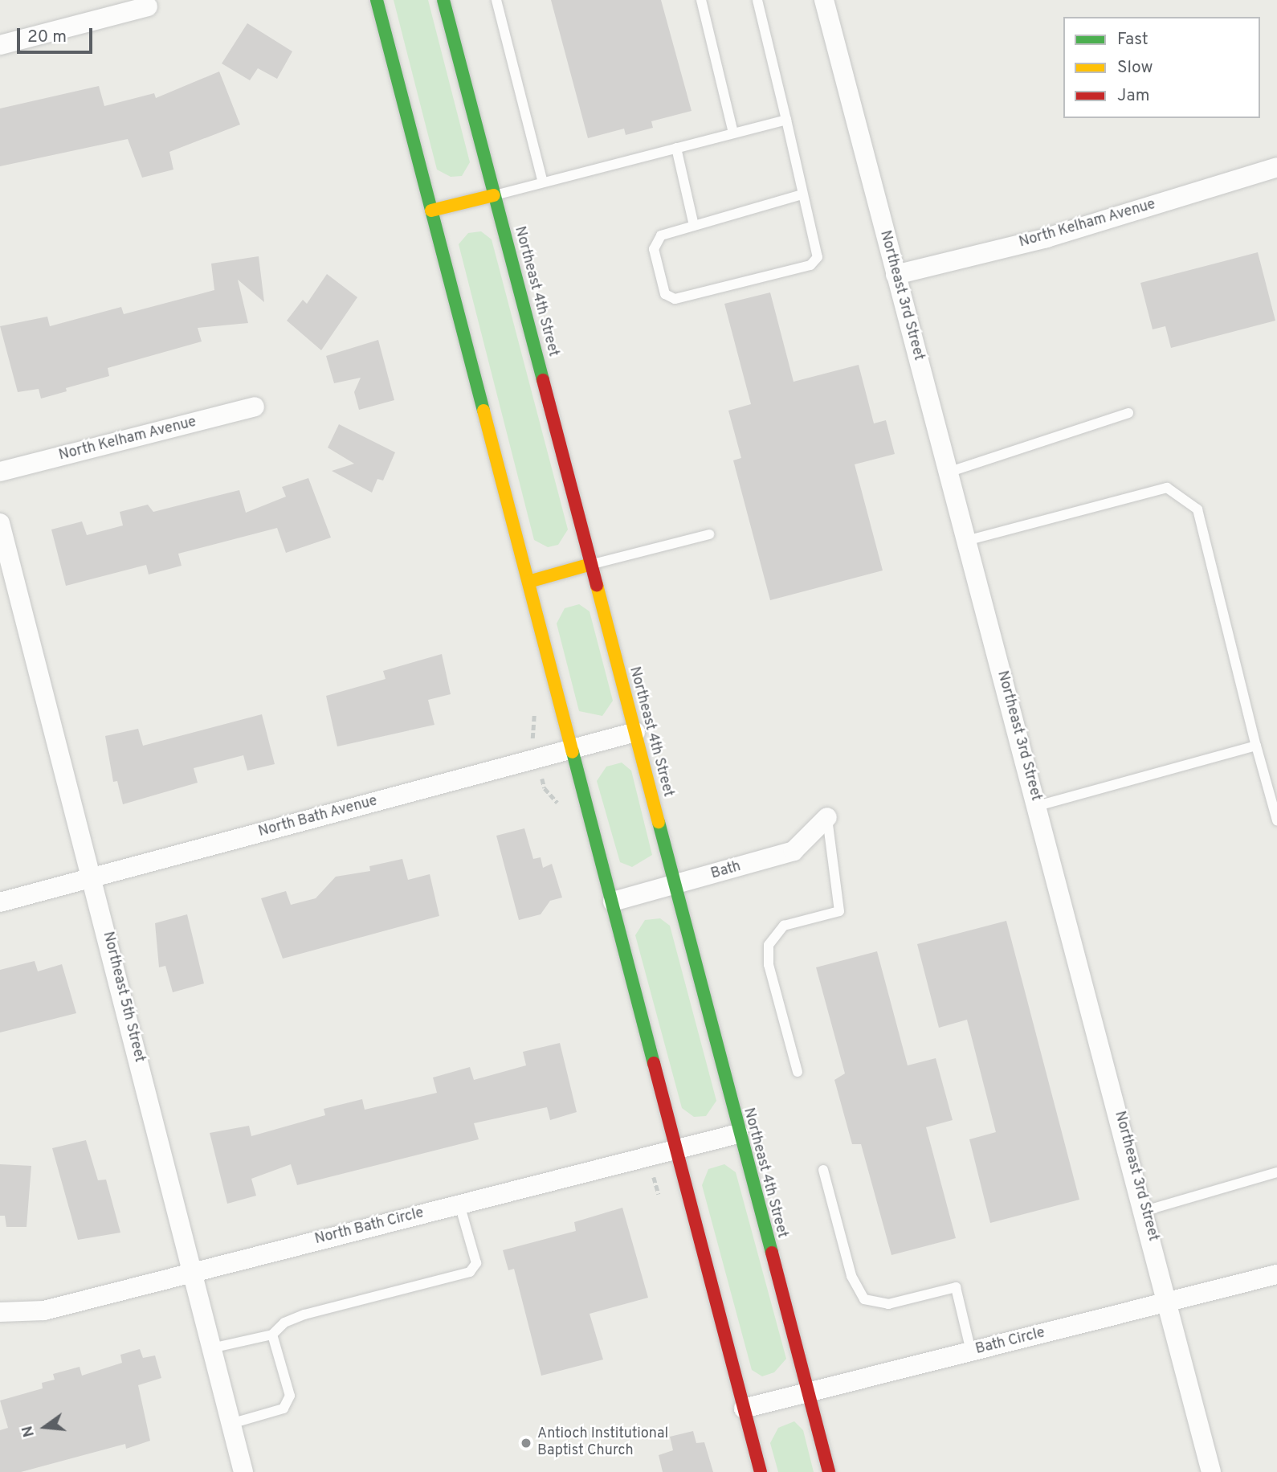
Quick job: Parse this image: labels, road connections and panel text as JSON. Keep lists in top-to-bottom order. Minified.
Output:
{"streets":{"main road":["Northeast 4th Street"],"street":["North Kelham Avenue","Northeast 3rd Street","North Bath Avenue","Bath","Northeast 5th Street","North Bath Circle","Bath Circle"]},"crossings":[["North Kelham Avenue","Northeast 3rd Street"],["Northeast 4th Street","North Bath Avenue"],["Northeast 4th Street","Bath"],["Northeast 4th Street","North Bath Circle"],["Northeast 4th Street","Bath Circle"],["Northeast 3rd Street","Bath Circle"],["North Bath Avenue","Northeast 5th Street"],["Northeast 5th Street","North Bath Circle"]],"places":["Antioch Institutional Baptist Church"],"legend":["Fast","Slow","Jam"],"scale_bar":"20 m","north":"left"}
